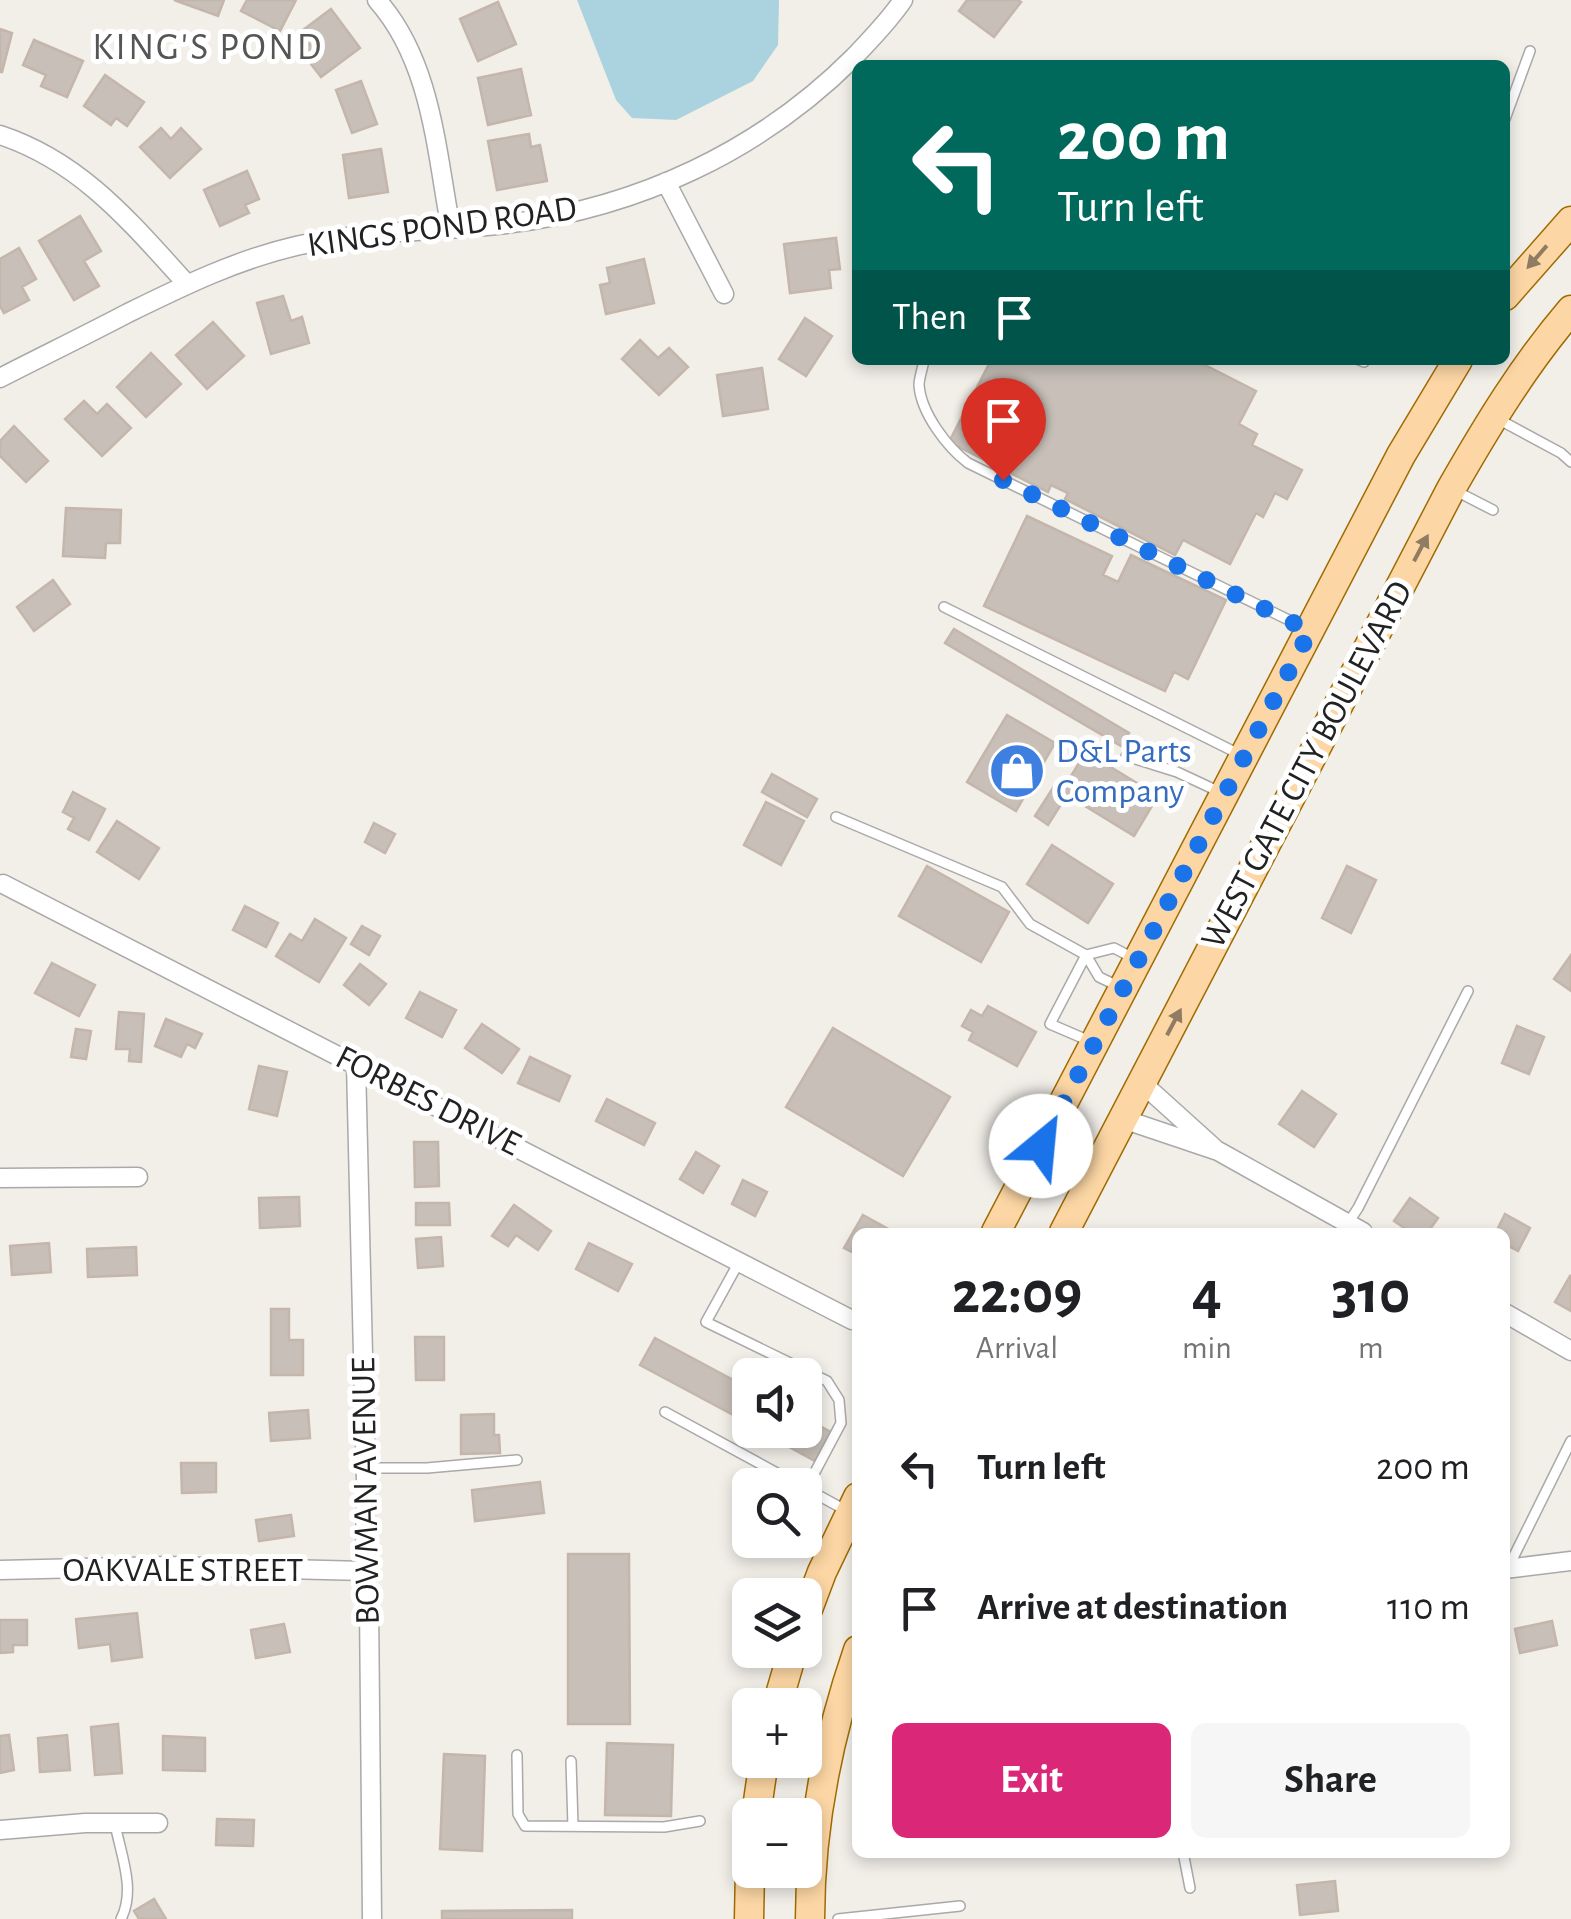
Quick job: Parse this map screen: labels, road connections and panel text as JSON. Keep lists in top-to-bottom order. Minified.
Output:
{"streets":{"main road":["WEST GATE CITY BOULEVARD"],"street":["KINGS POND ROAD","FORBES DRIVE","BOWMAN AVENUE","OAKVALE STREET"]},"crossings":[["FORBES DRIVE","BOWMAN AVENUE"],["BOWMAN AVENUE","OAKVALE STREET"]],"districts":["KING'S POND"],"places":{"shop":["D&L Parts Company"]},"page":{"turn":["200 m","Turn left"],"then":"Then","eta":["22:09","Arrival","4","min","310","m"],"map_buttons":["+","−"],"list":[{"name":"Turn left","value":"200 m"},{"name":"Arrive at destination","value":"110 m"}],"buttons":["Exit","Share"]}}
